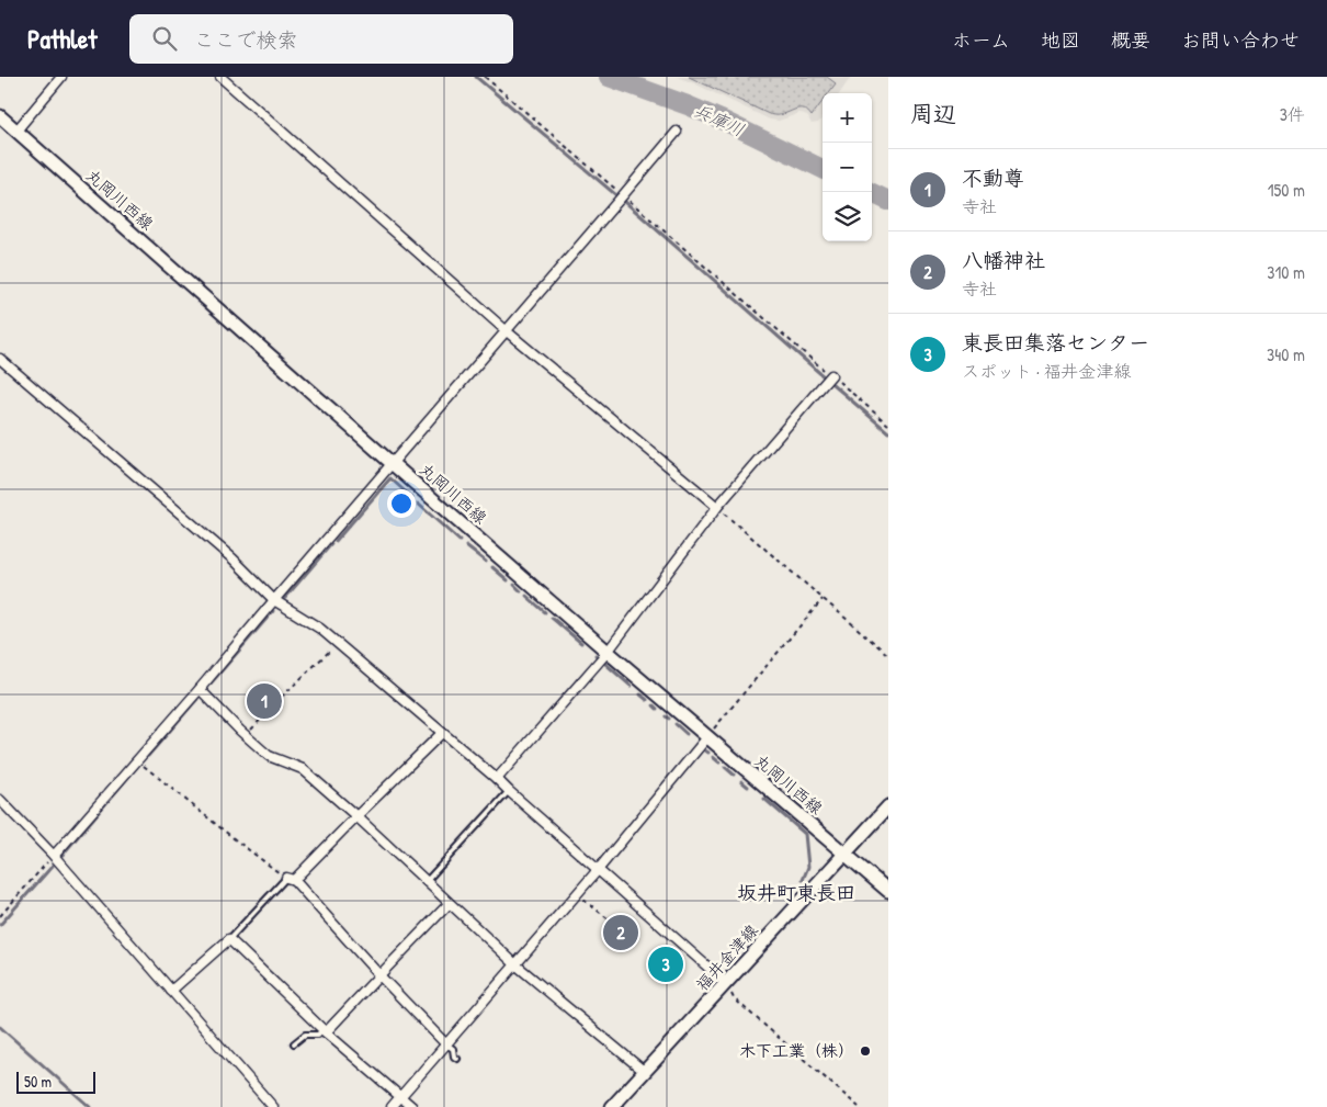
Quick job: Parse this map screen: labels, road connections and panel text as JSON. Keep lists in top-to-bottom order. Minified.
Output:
{"streets":{"main road":["丸岡川西線","福井金津線"]},"crossings":[["丸岡川西線","福井金津線"]],"districts":["坂井町東長田"],"water":["兵庫川"],"places":["木下工業（株）"],"scale_bar":"50 m","page":{"header":"Pathlet","search":"ここで検索","nav":["ホーム","地図","概要","お問い合わせ"],"heading":["周辺","3件"],"map_buttons":["+","−"],"list":[{"mark":"1","name":"不動尊","note":"寺社","value":"150 m"},{"mark":"2","name":"八幡神社","note":"寺社","value":"310 m"},{"mark":"3","name":"東長田集落センター","note":"スポット · 福井金津線","value":"340 m"}],"pins":["1","2","3"],"scale":"50 m"}}
